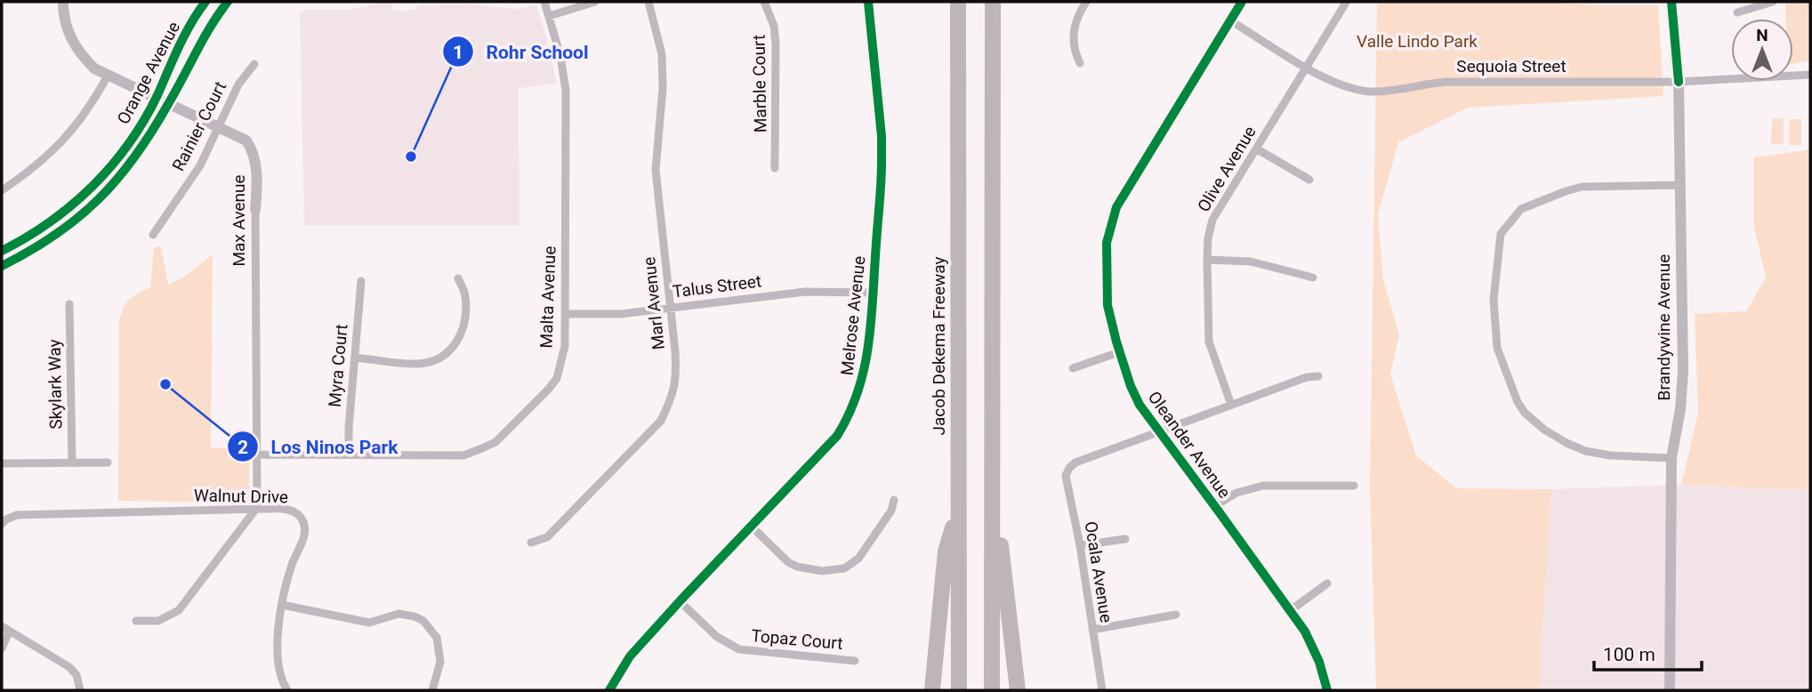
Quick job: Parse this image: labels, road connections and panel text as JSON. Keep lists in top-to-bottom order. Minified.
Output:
{"streets":{"highway":["Jacob Dekema Freeway"],"main road":["Orange Avenue"],"street":["Sequoia Street","Marble Court","Rainier Court","Olive Avenue","Max Avenue","Talus Street","Malta Avenue","Marl Avenue","Melrose Avenue","Brandywine Avenue","Myra Court","Skylark Way","Oleander Avenue","Walnut Drive","Ocala Avenue","Topaz Court"]},"crossings":[["Sequoia Street","Olive Avenue"],["Sequoia Street","Brandywine Avenue"],["Sequoia Street","Oleander Avenue"],["Orange Avenue","Max Avenue"],["Rainier Court","Max Avenue"],["Max Avenue","Malta Avenue"],["Max Avenue","Walnut Drive"],["Talus Street","Malta Avenue"],["Talus Street","Marl Avenue"],["Talus Street","Melrose Avenue"],["Malta Avenue","Myra Court"],["Melrose Avenue","Topaz Court"],["Oleander Avenue","Ocala Avenue"]],"parks":["Valle Lindo Park"],"places":["Rohr School","Los Ninos Park"],"scale_bar":"100 m","north":"top"}
